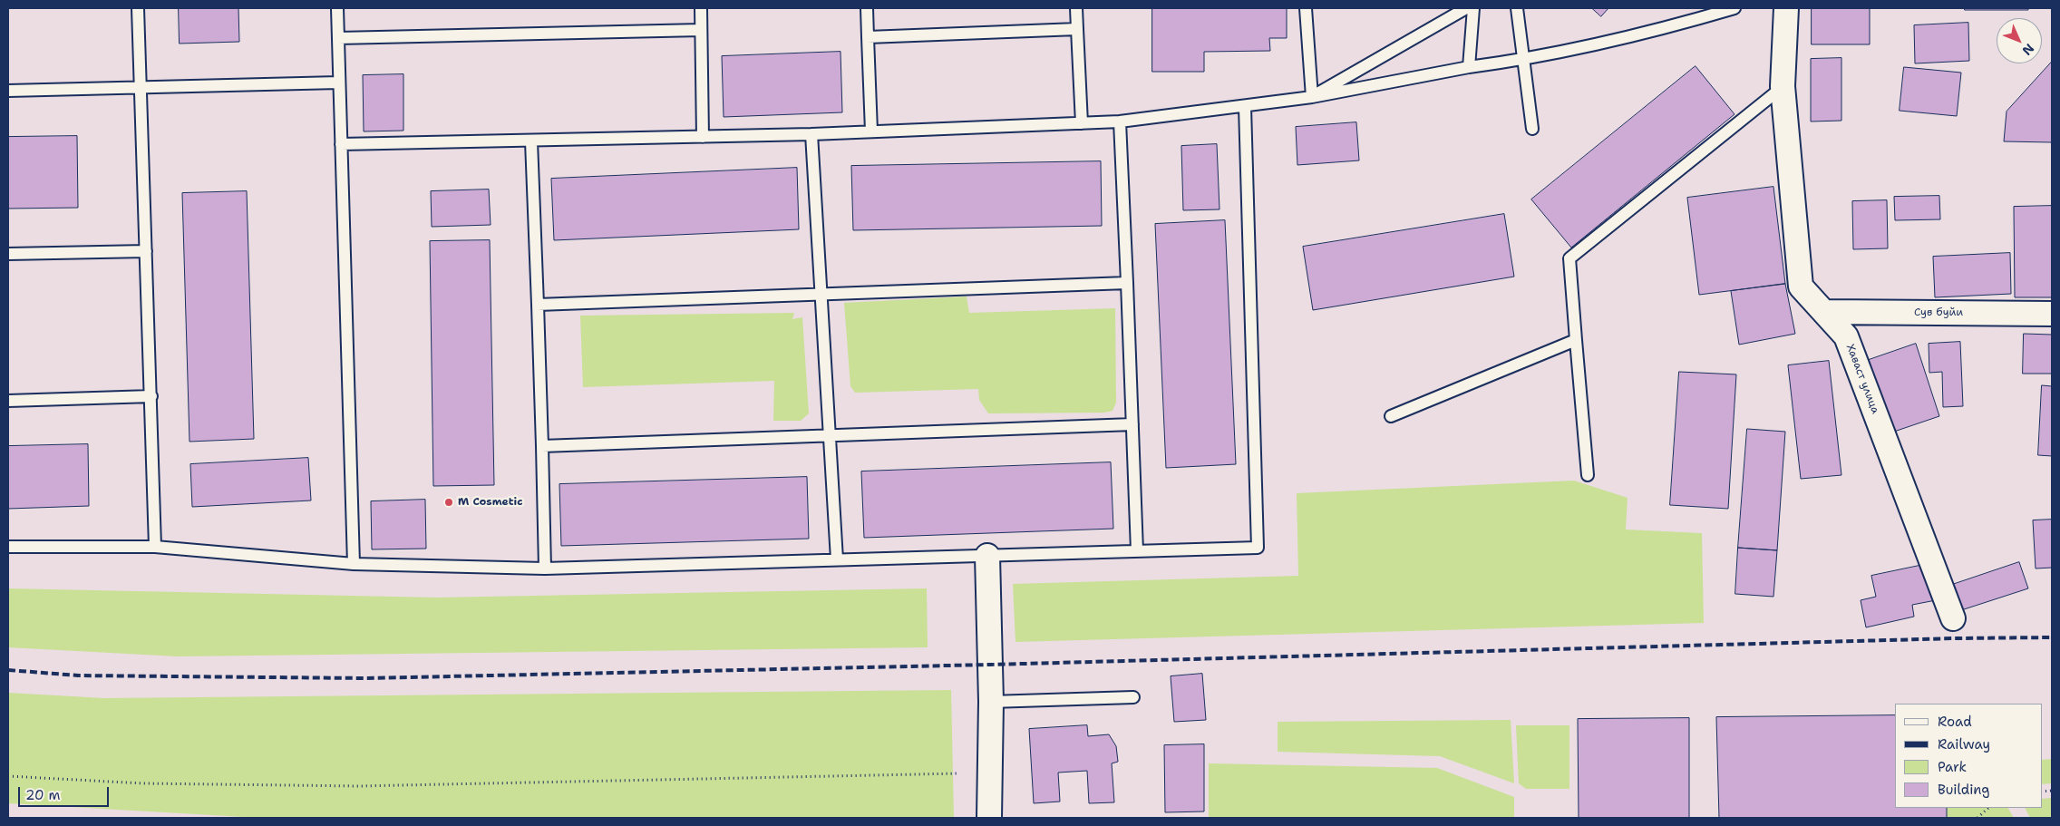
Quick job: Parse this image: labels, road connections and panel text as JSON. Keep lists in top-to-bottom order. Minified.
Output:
{"streets":{"street":["Сув буйи","Хаваст улица"]},"crossings":[["Сув буйи","Хаваст улица"]],"places":["M Cosmetic"],"legend":["Road","Railway","Park","Building"],"scale_bar":"20 m","north":"bottom right"}
